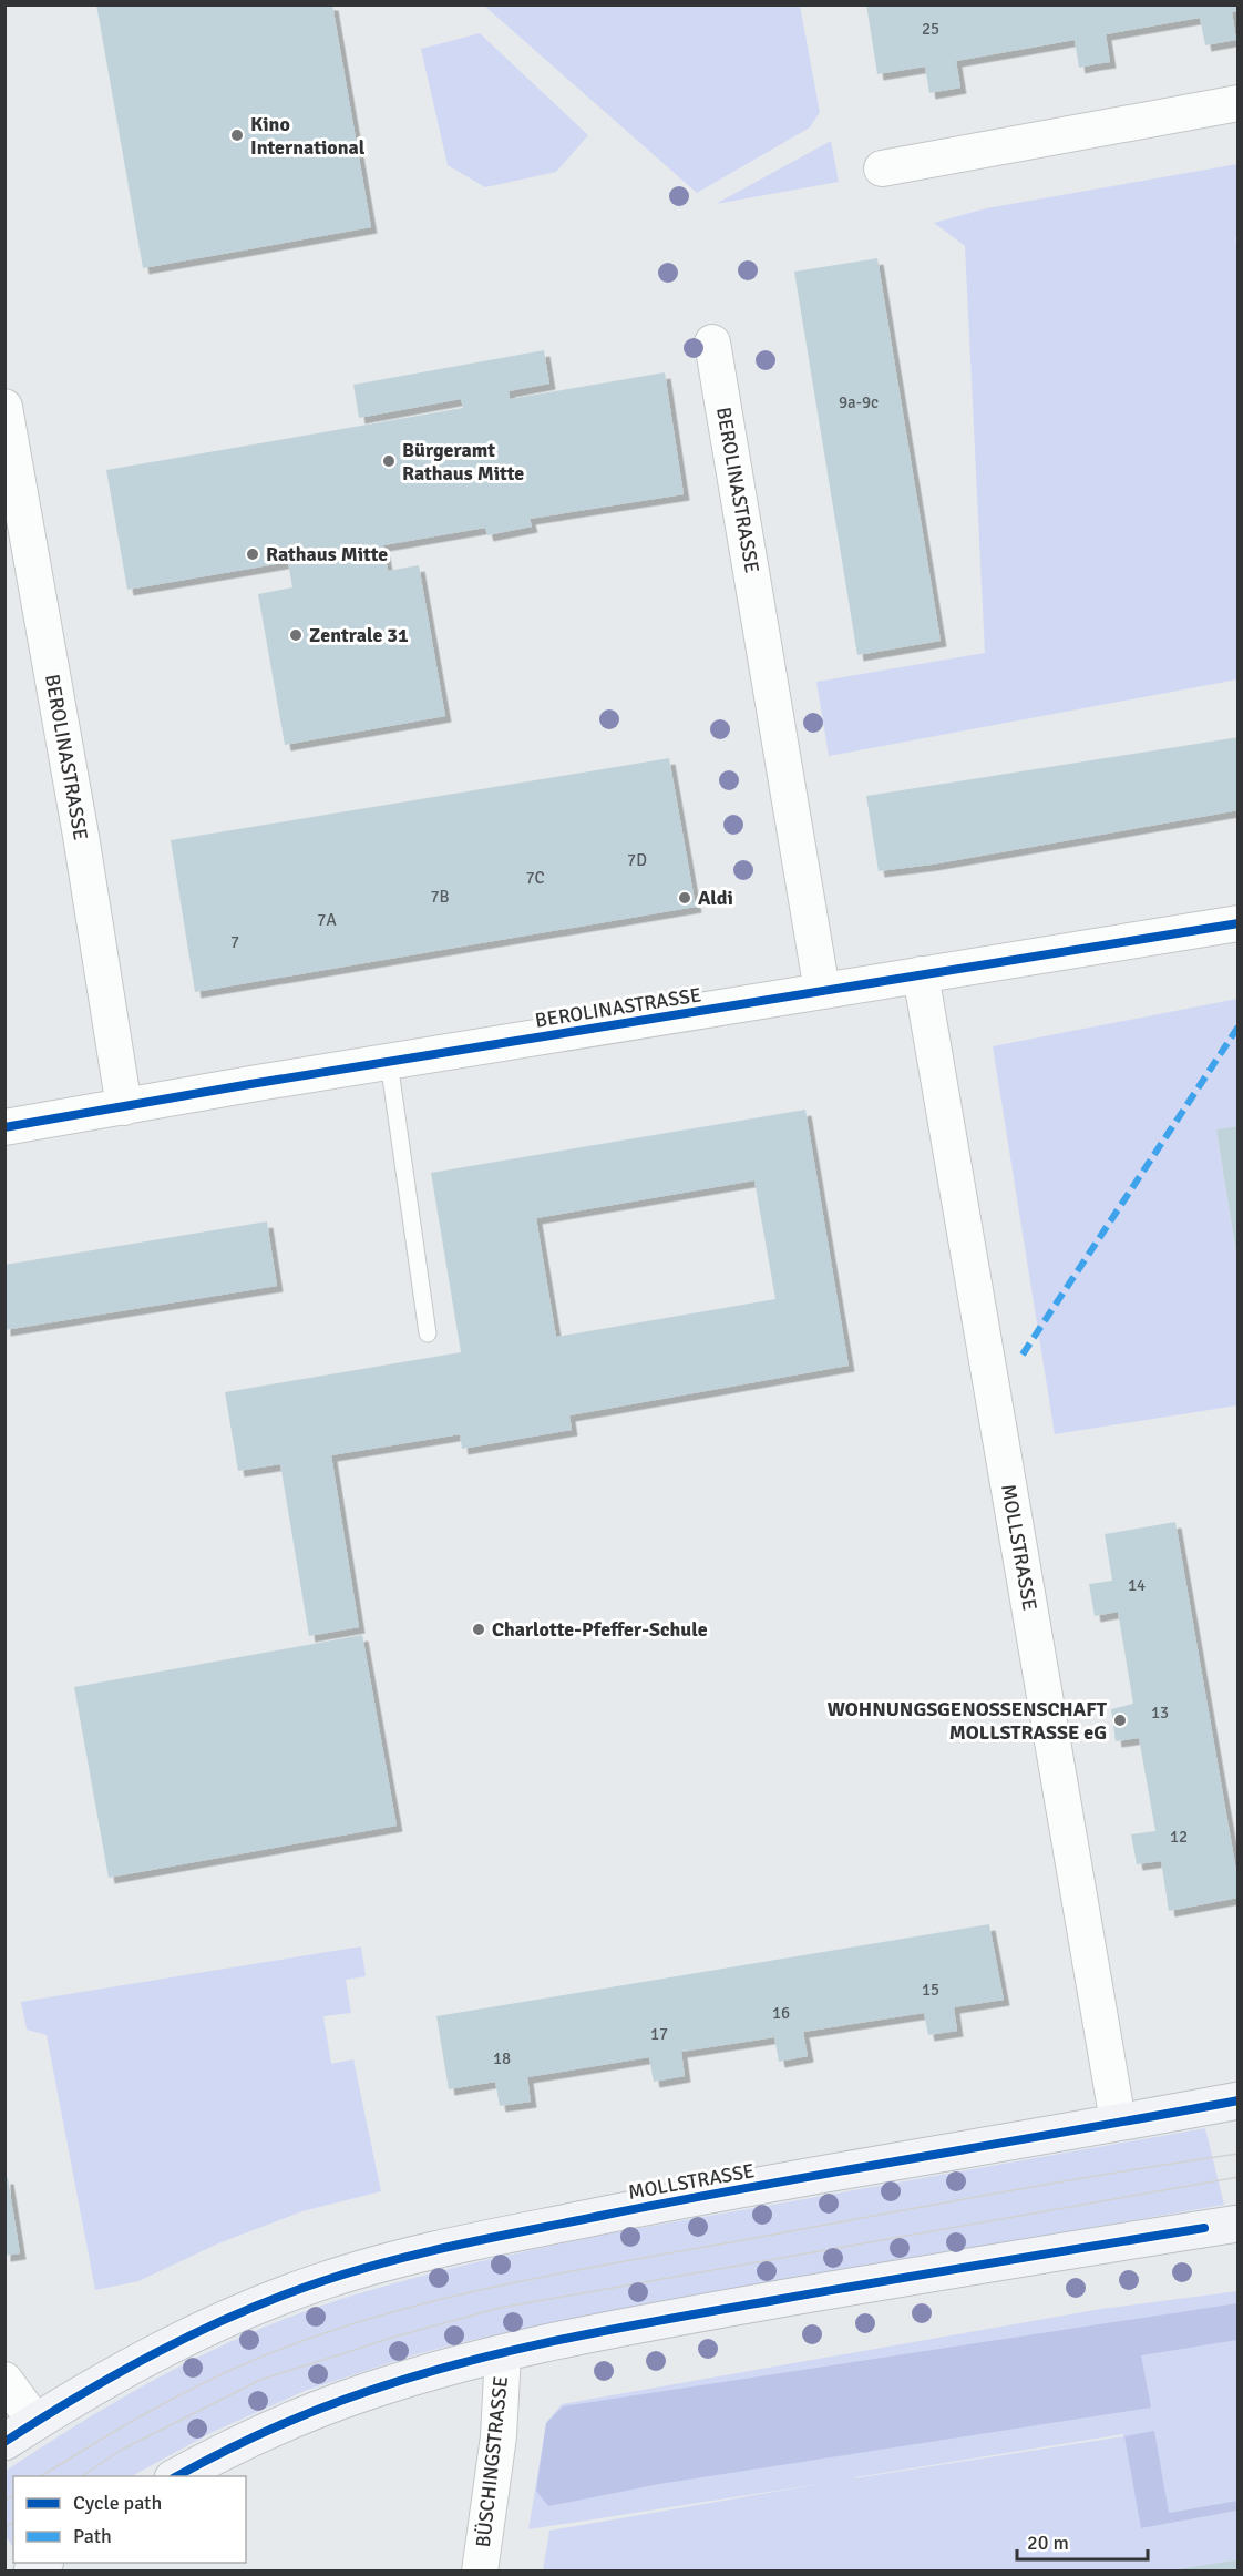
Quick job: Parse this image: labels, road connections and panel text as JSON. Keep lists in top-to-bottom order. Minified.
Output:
{"streets":{"main road":["MOLLSTRASSE"],"street":["BEROLINASTRASSE","BÜSCHINGSTRASSE"]},"crossings":[["BEROLINASTRASSE","MOLLSTRASSE"]],"places":["Kino International","Bürgeramt Rathaus Mitte","Rathaus Mitte","Zentrale 31","Aldi","Charlotte-Pfeffer-Schule","WOHNUNGSGENOSSENSCHAFT MOLLSTRASSE eG"],"house_numbers":["25","9a-9c","7D","7C","7B","7A","7","14","13","12","15","16","17","18"],"legend":["Cycle path","Path"],"scale_bar":"20 m"}
